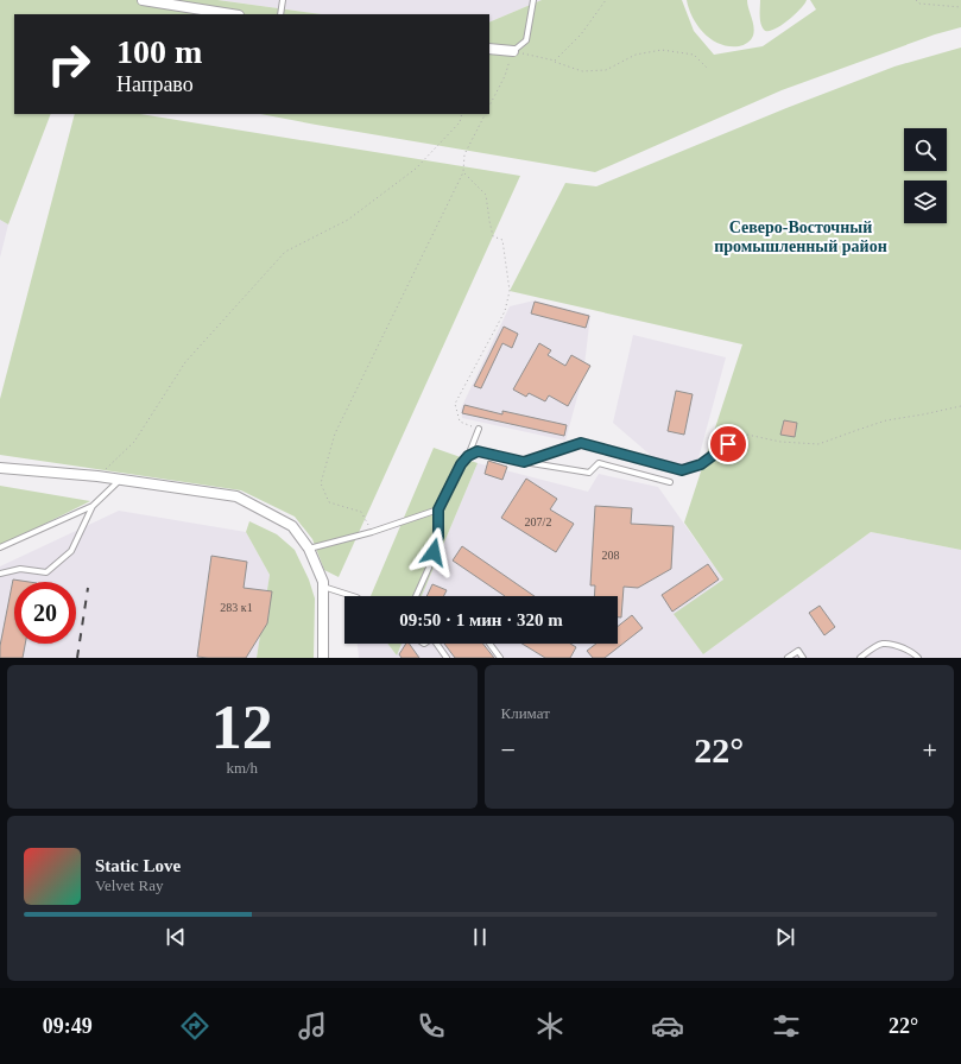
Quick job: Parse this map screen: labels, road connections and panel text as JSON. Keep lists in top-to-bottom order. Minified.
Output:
{"districts":["Северо-Восточный промышленный район"],"house_numbers":["207/2","208","283 к1"],"page":{"turn":["100 m","Направо"],"limit":"20","trip":"09:50 · 1 мин · 320 m","tile":[["12","km/h"],"Климат"],"heat":["−","22°","+"],"song":["Static Love","Velvet Ray"],"tabs":["09:49","22°"]}}
